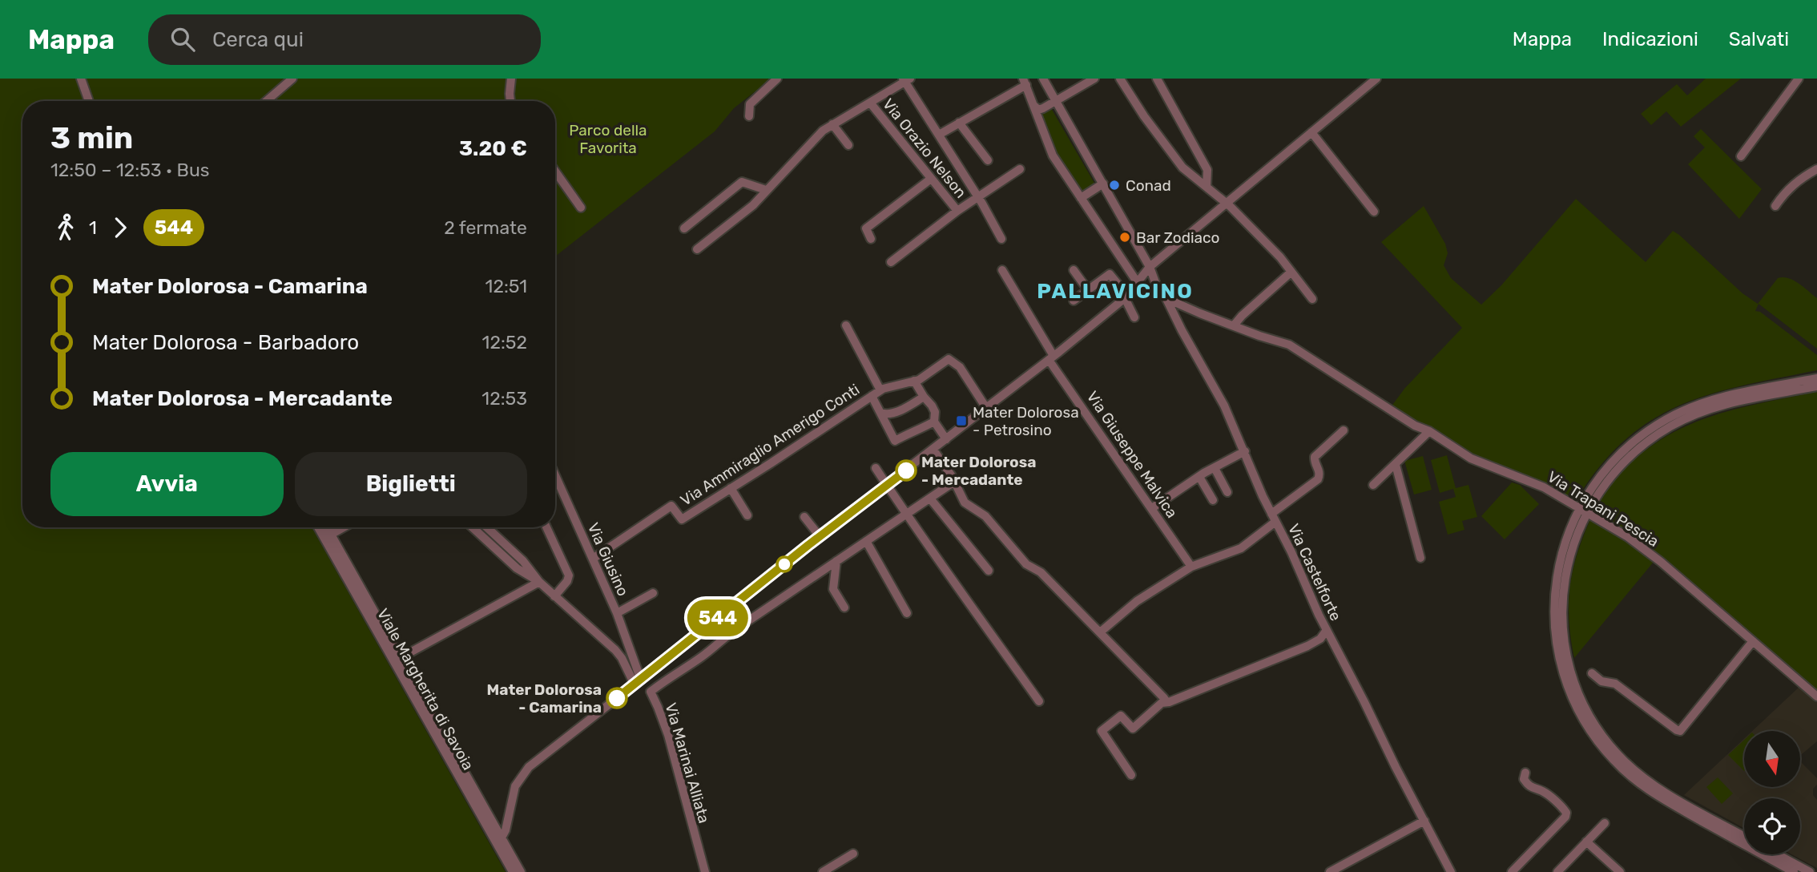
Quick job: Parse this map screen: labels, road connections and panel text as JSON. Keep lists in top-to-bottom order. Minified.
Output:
{"streets":{"street":["Via Orazio Nelson","Via Ammiraglio Amerigo Conti","Via Giuseppe Malvica","Via Trapani Pescia","Via Giusino","Via Castelforte","Viale Margherita di Savoia","Via Marinai Alliata"]},"crossings":[["Via Ammiraglio Amerigo Conti","Via Giusino"],["Via Trapani Pescia","Via Castelforte"],["Via Giusino","Via Marinai Alliata"]],"districts":["PALLAVICINO"],"parks":["Parco della Favorita"],"places":{"other":["Conad","Bar Zodiaco","Mater Dolorosa - Mercadante","Mater Dolorosa - Camarina"],"transit":["Mater Dolorosa - Petrosino"]},"lines":["bus line 544"],"north":"bottom","page":{"header":"Mappa","search":"Cerca qui","nav":["Mappa","Indicazioni","Salvati"],"on_map":"544","heading":["3 min","12:50 – 12:53 · Bus","3.20 €"],"legs":["1","544","2 fermate"],"list":[{"name":"Mater Dolorosa - Camarina","value":"12:51"},{"name":"Mater Dolorosa - Barbadoro","value":"12:52"},{"name":"Mater Dolorosa - Mercadante","value":"12:53"}],"buttons":["Avvia","Biglietti"]}}
